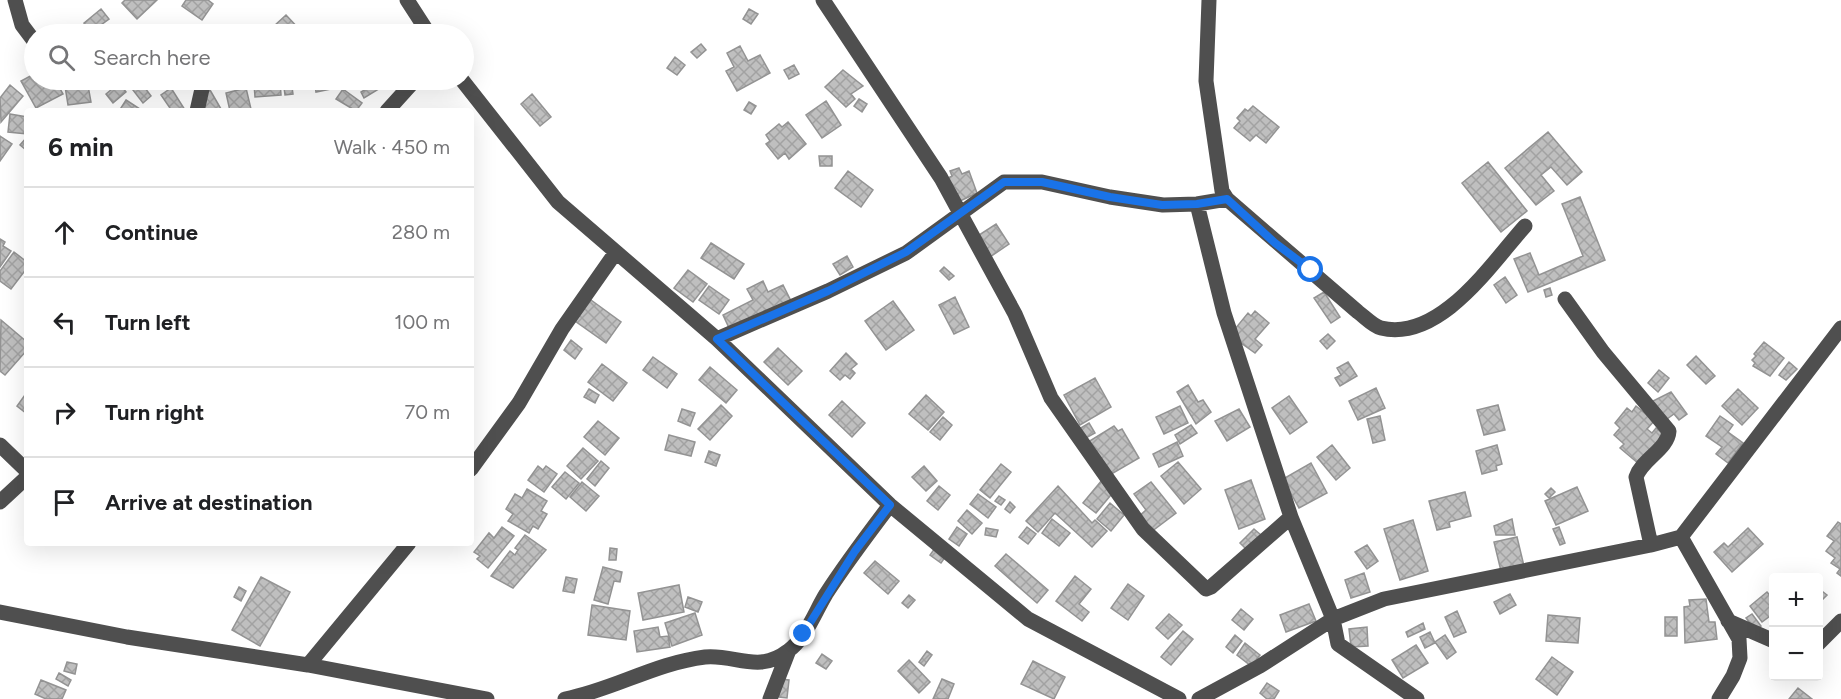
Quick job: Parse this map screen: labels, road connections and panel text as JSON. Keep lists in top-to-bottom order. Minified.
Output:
{"page":{"search":"Search here","heading":["6 min","Walk · 450 m"],"list":[["Continue","280 m"],["Turn left","100 m"],["Turn right","70 m"],"Arrive at destination"],"map_buttons":["+","−"]}}
